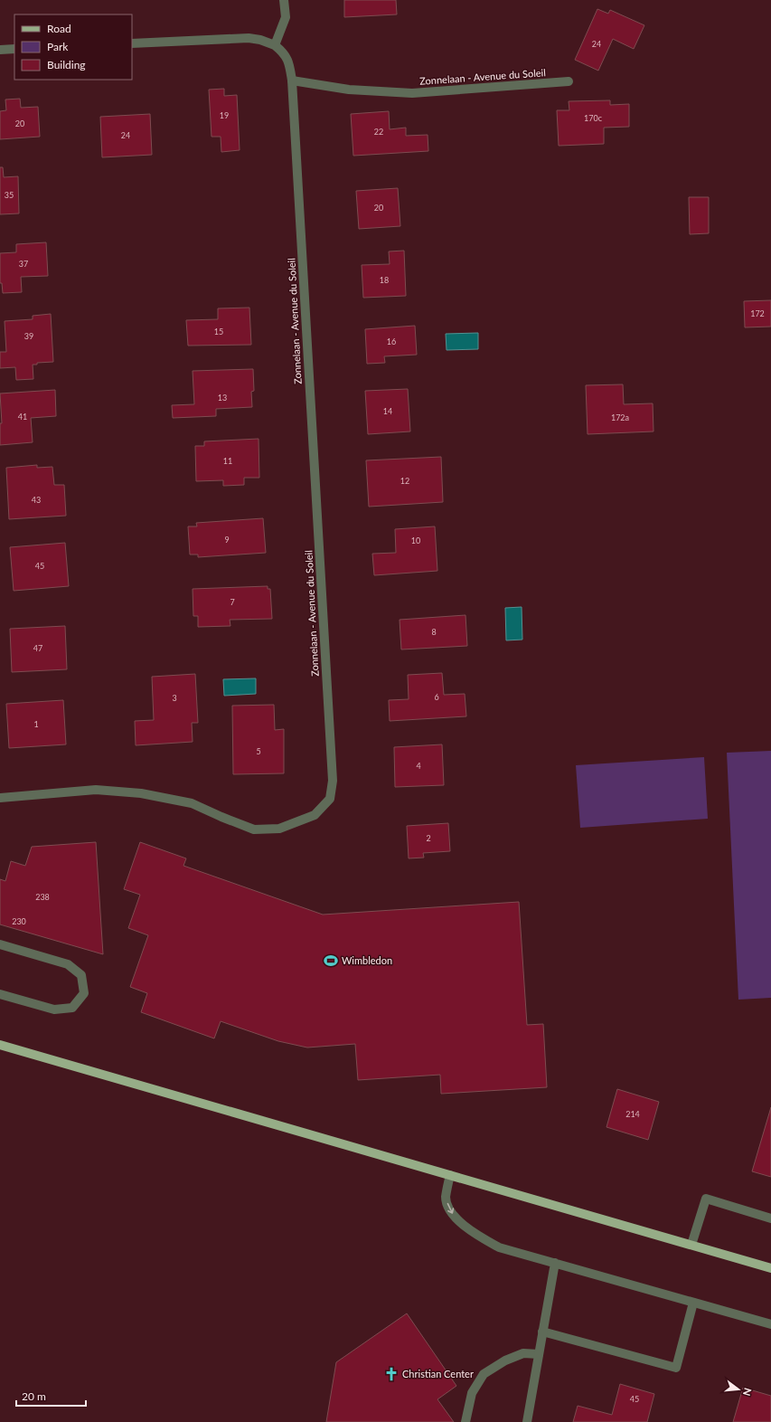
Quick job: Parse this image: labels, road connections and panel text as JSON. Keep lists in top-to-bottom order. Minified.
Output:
{"streets":{"street":["Zonnelaan - Avenue du Soleil"]},"places":{"sports":["Wimbledon"],"church":["Christian Center"]},"house_numbers":["24","19","170c","20","22","24","35","20","37","18","172","15","39","16","13","14","41","172a","11","12","43","9","10","45","7","8","47","6","3","1","5","4","2","238","230","214","45"],"legend":["Road","Park","Building"],"scale_bar":"20 m","north":"right"}
